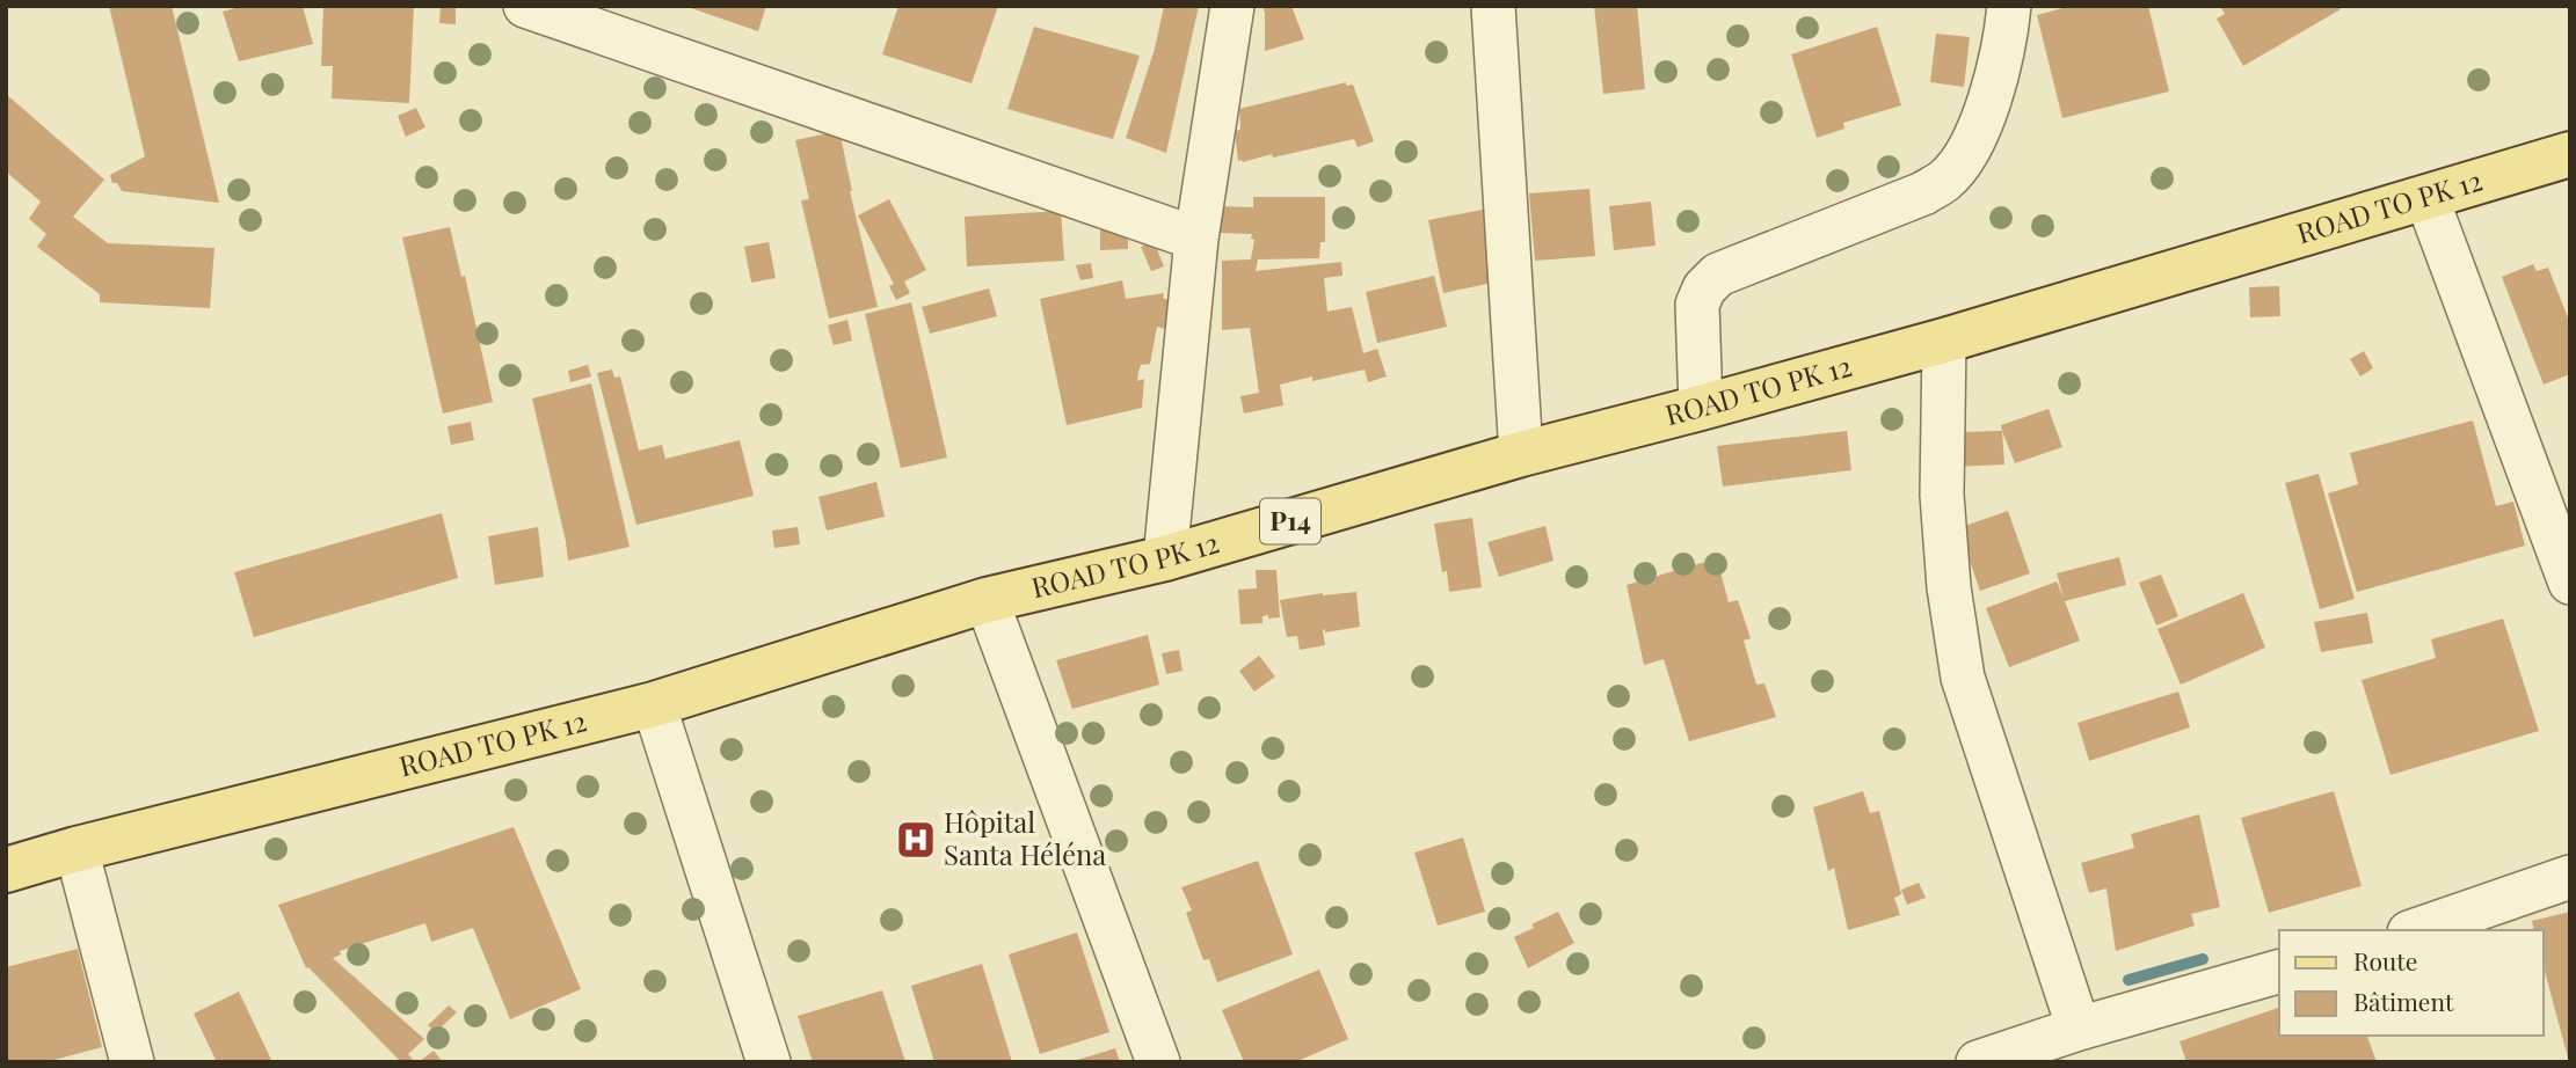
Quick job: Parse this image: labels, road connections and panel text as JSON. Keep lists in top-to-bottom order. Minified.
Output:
{"streets":{"main road":["ROAD TO PK 12","P14"]},"places":{"hospital":["Hôpital Santa Héléna"]},"legend":["Route","Bâtiment"]}
